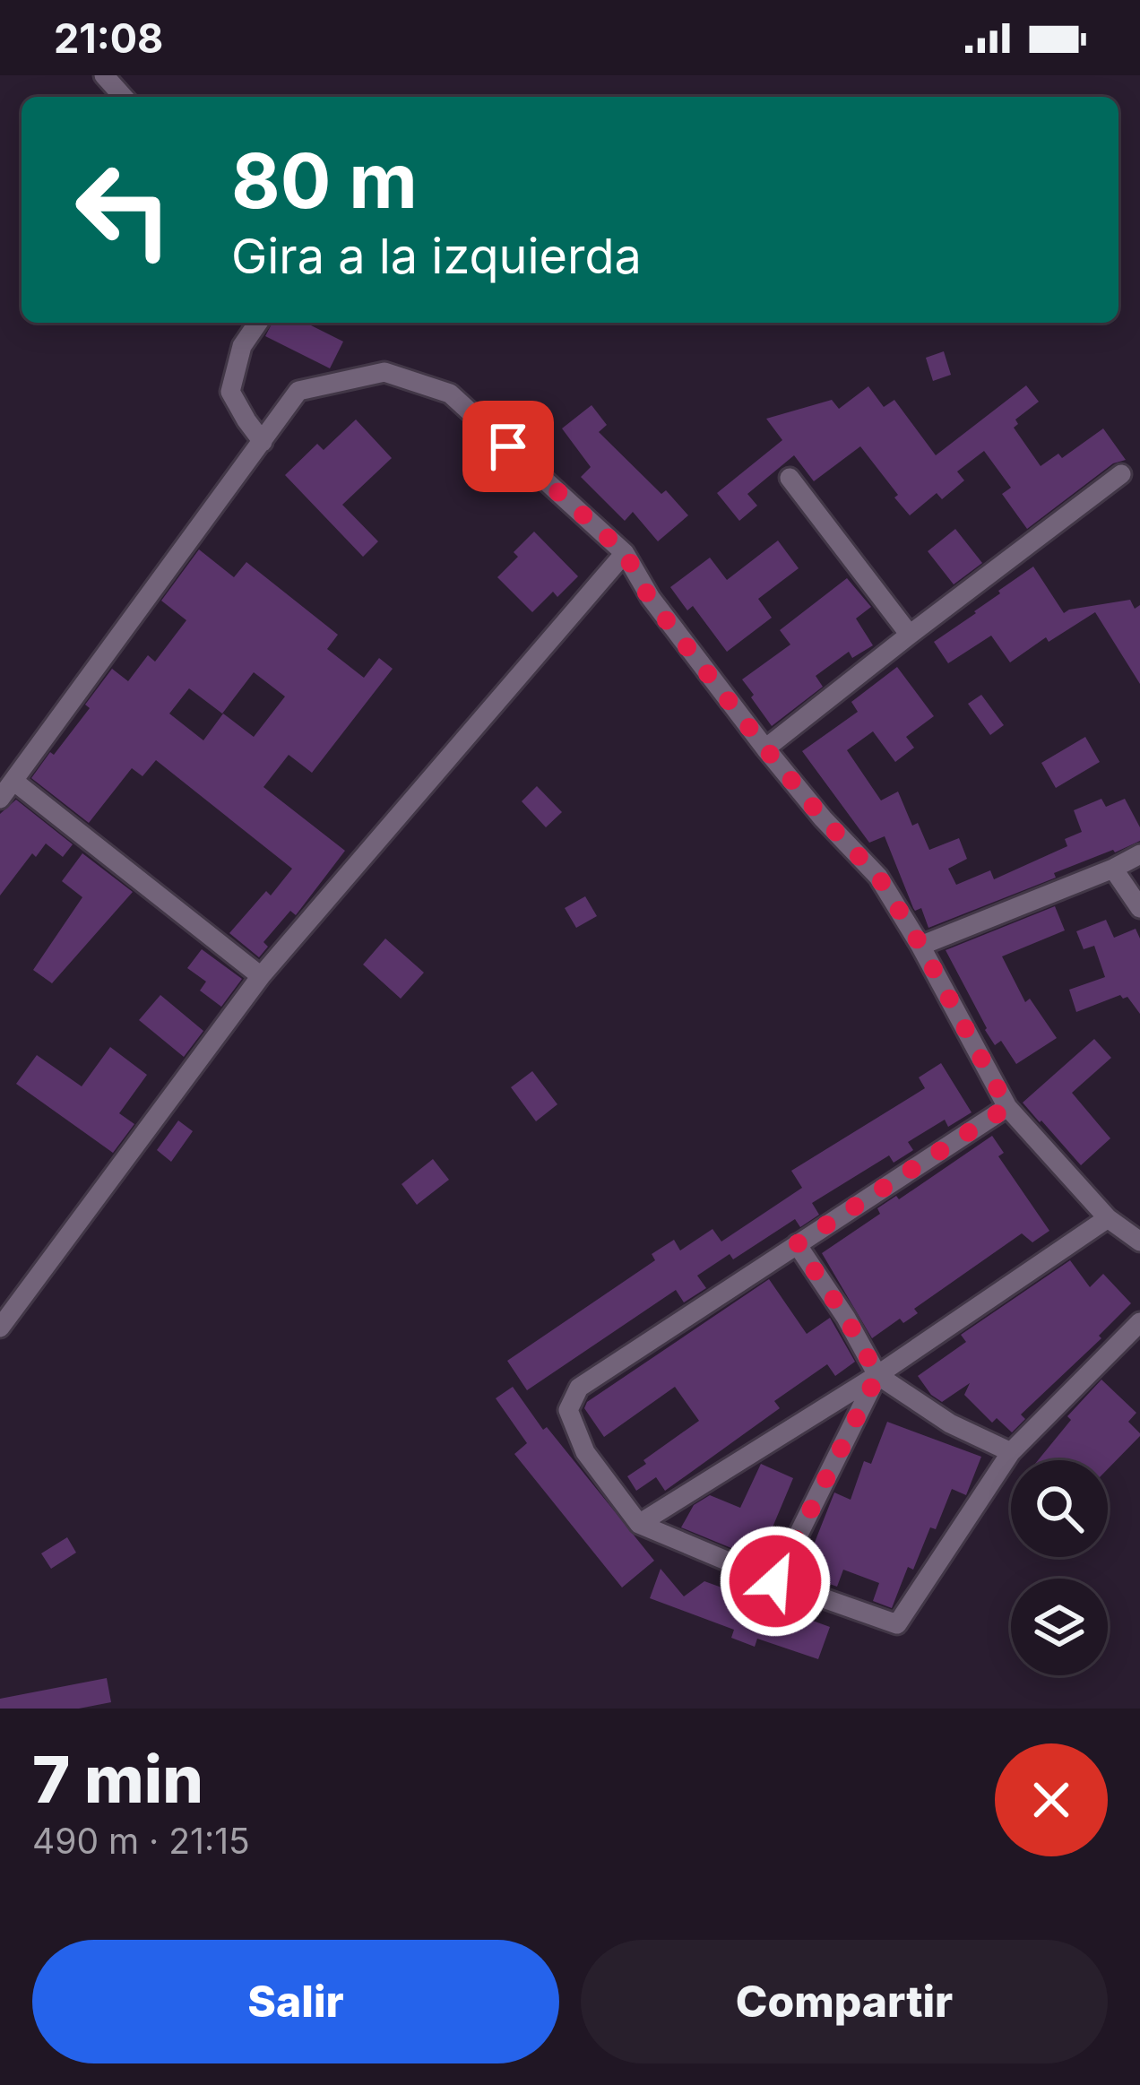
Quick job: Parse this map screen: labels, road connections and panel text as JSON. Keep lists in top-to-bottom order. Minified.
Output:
{"page":{"status":"21:08","turn":["80 m","Gira a la izquierda"],"heading":["7 min","490 m · 21:15"],"buttons":["Salir","Compartir"]}}
